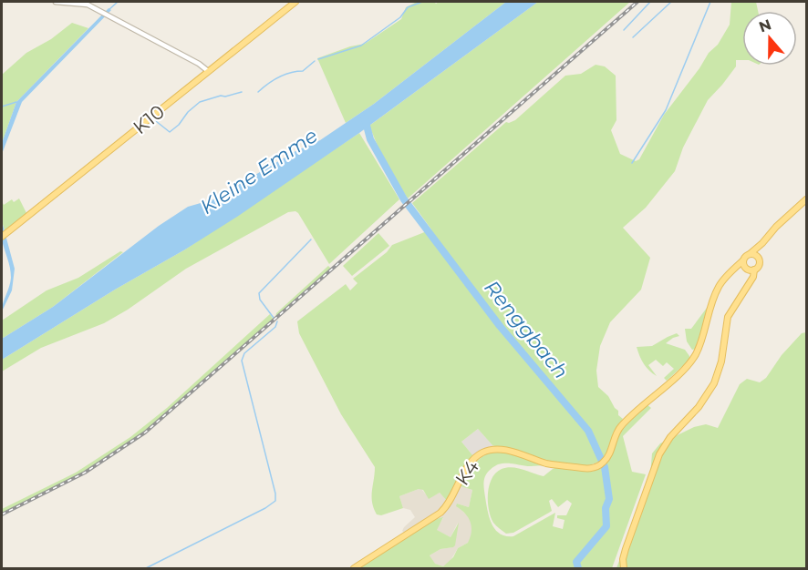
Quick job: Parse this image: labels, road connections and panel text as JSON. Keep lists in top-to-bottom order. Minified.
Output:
{"streets":{"main road":["K10","K4"]},"water":["Kleine Emme","Renggbach"],"north":"top"}
